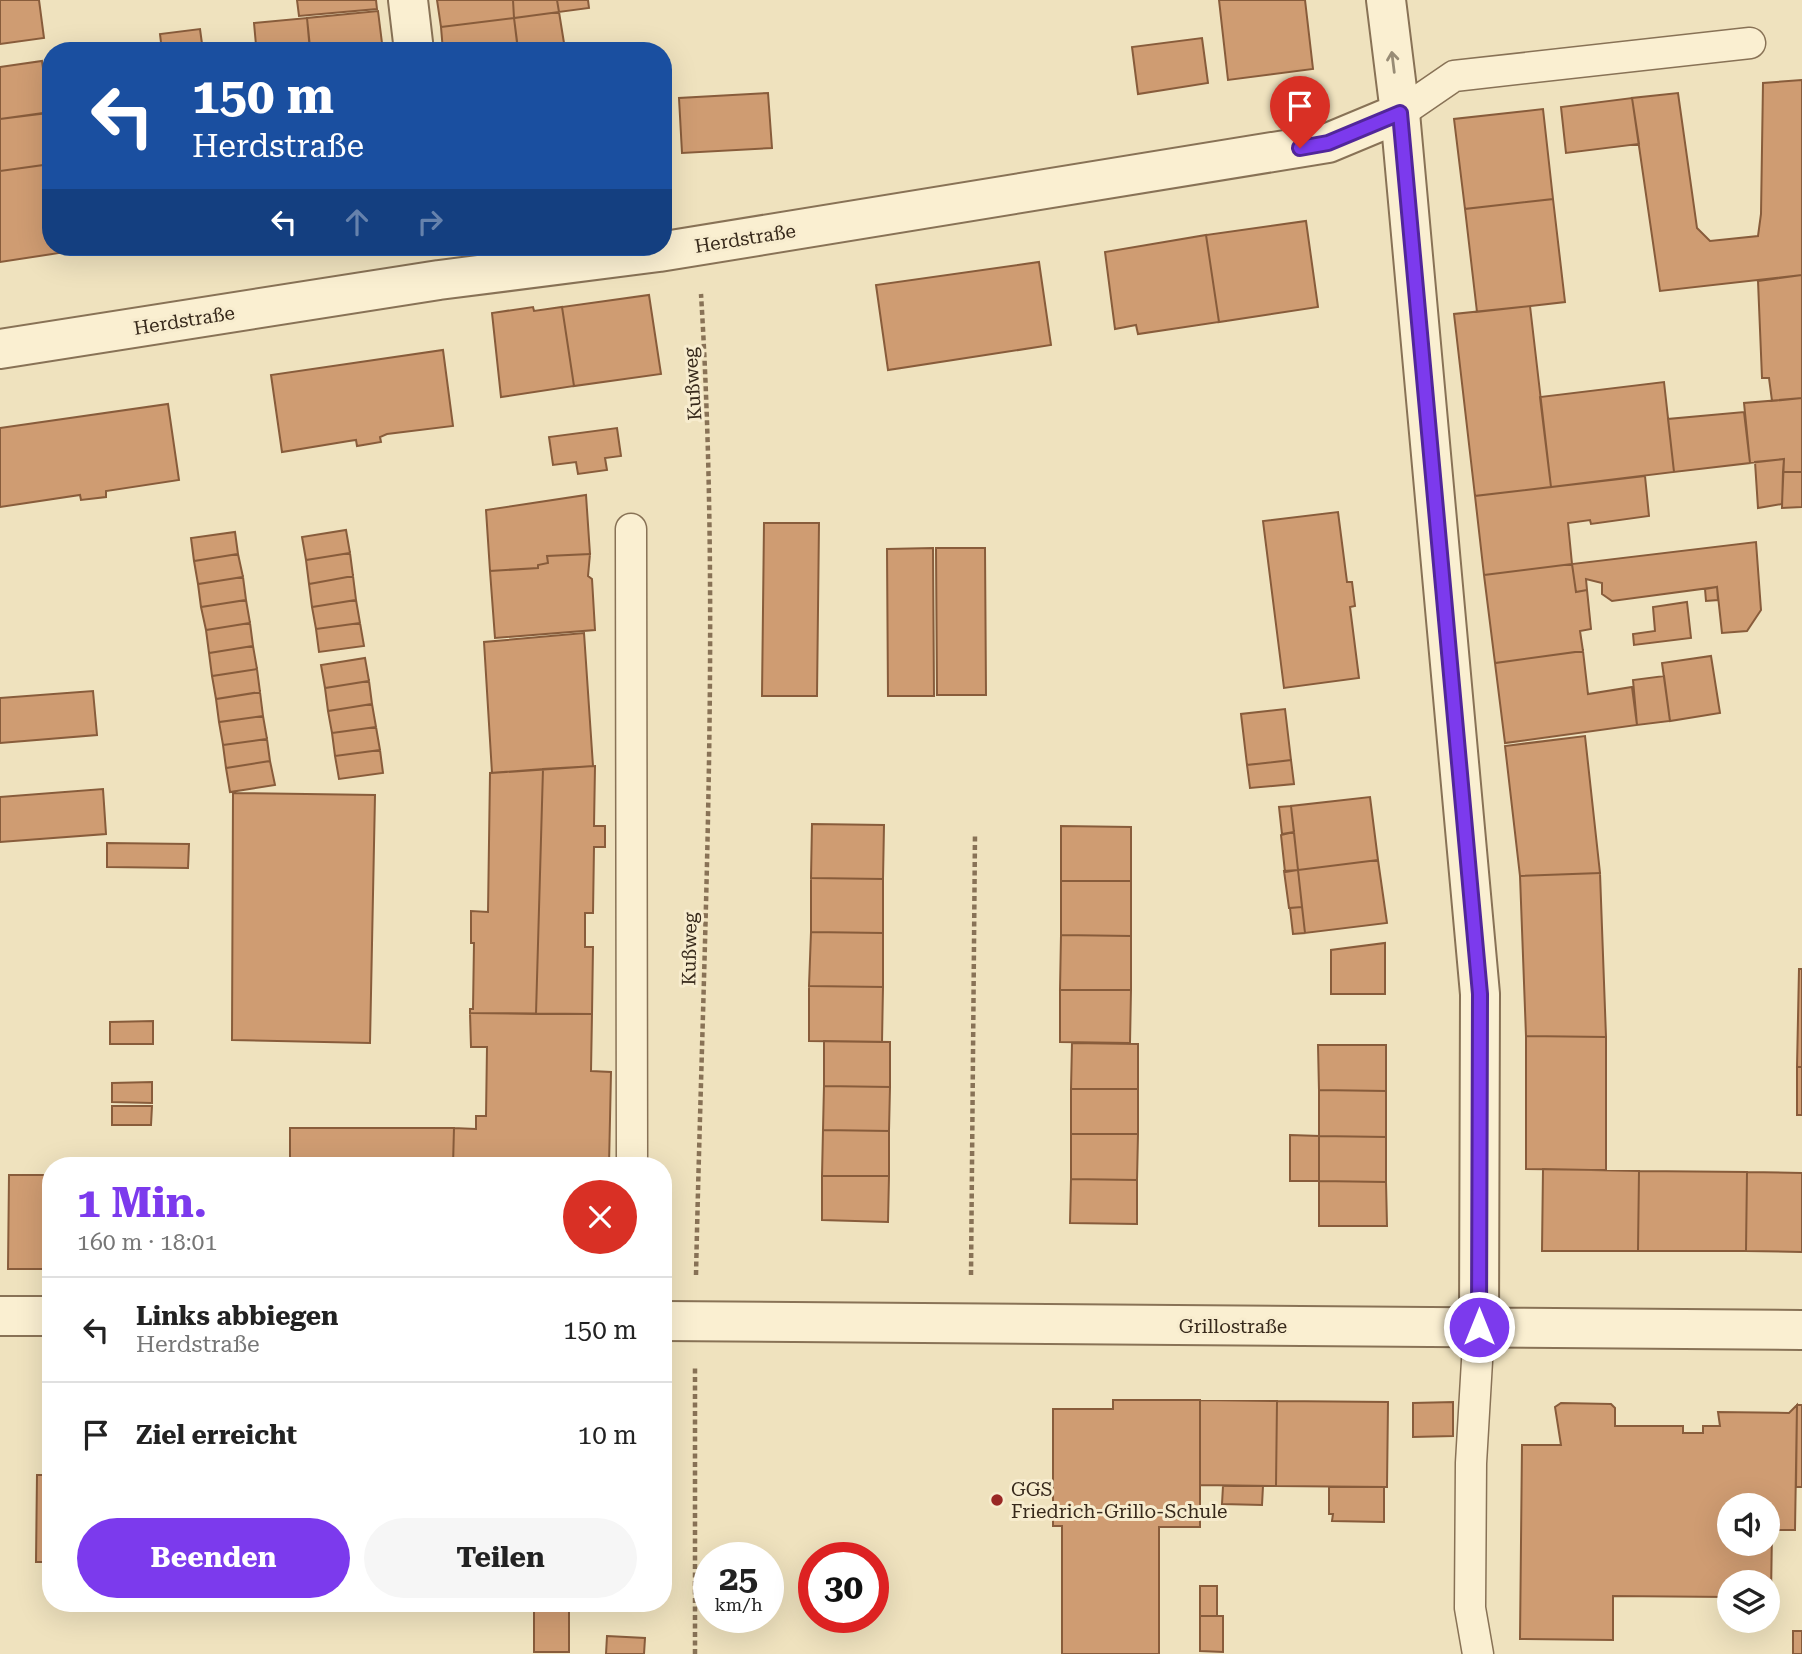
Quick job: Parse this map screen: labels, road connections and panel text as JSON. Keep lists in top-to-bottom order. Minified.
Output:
{"streets":{"street":["Herdstraße","Grillostraße"],"path":["Kußweg"]},"crossings":[["Herdstraße","Kußweg"],["Kußweg","Grillostraße"]],"places":["GGS Friedrich-Grillo-Schule"],"page":{"turn":["150 m","Herdstraße"],"heading":["1 Min.","160 m · 18:01"],"list":[{"name":"Links abbiegen","note":"Herdstraße","value":"150 m"},{"name":"Ziel erreicht","value":"10 m"}],"buttons":["Beenden","Teilen"],"speed":"25 km/h","limit":"30"}}
